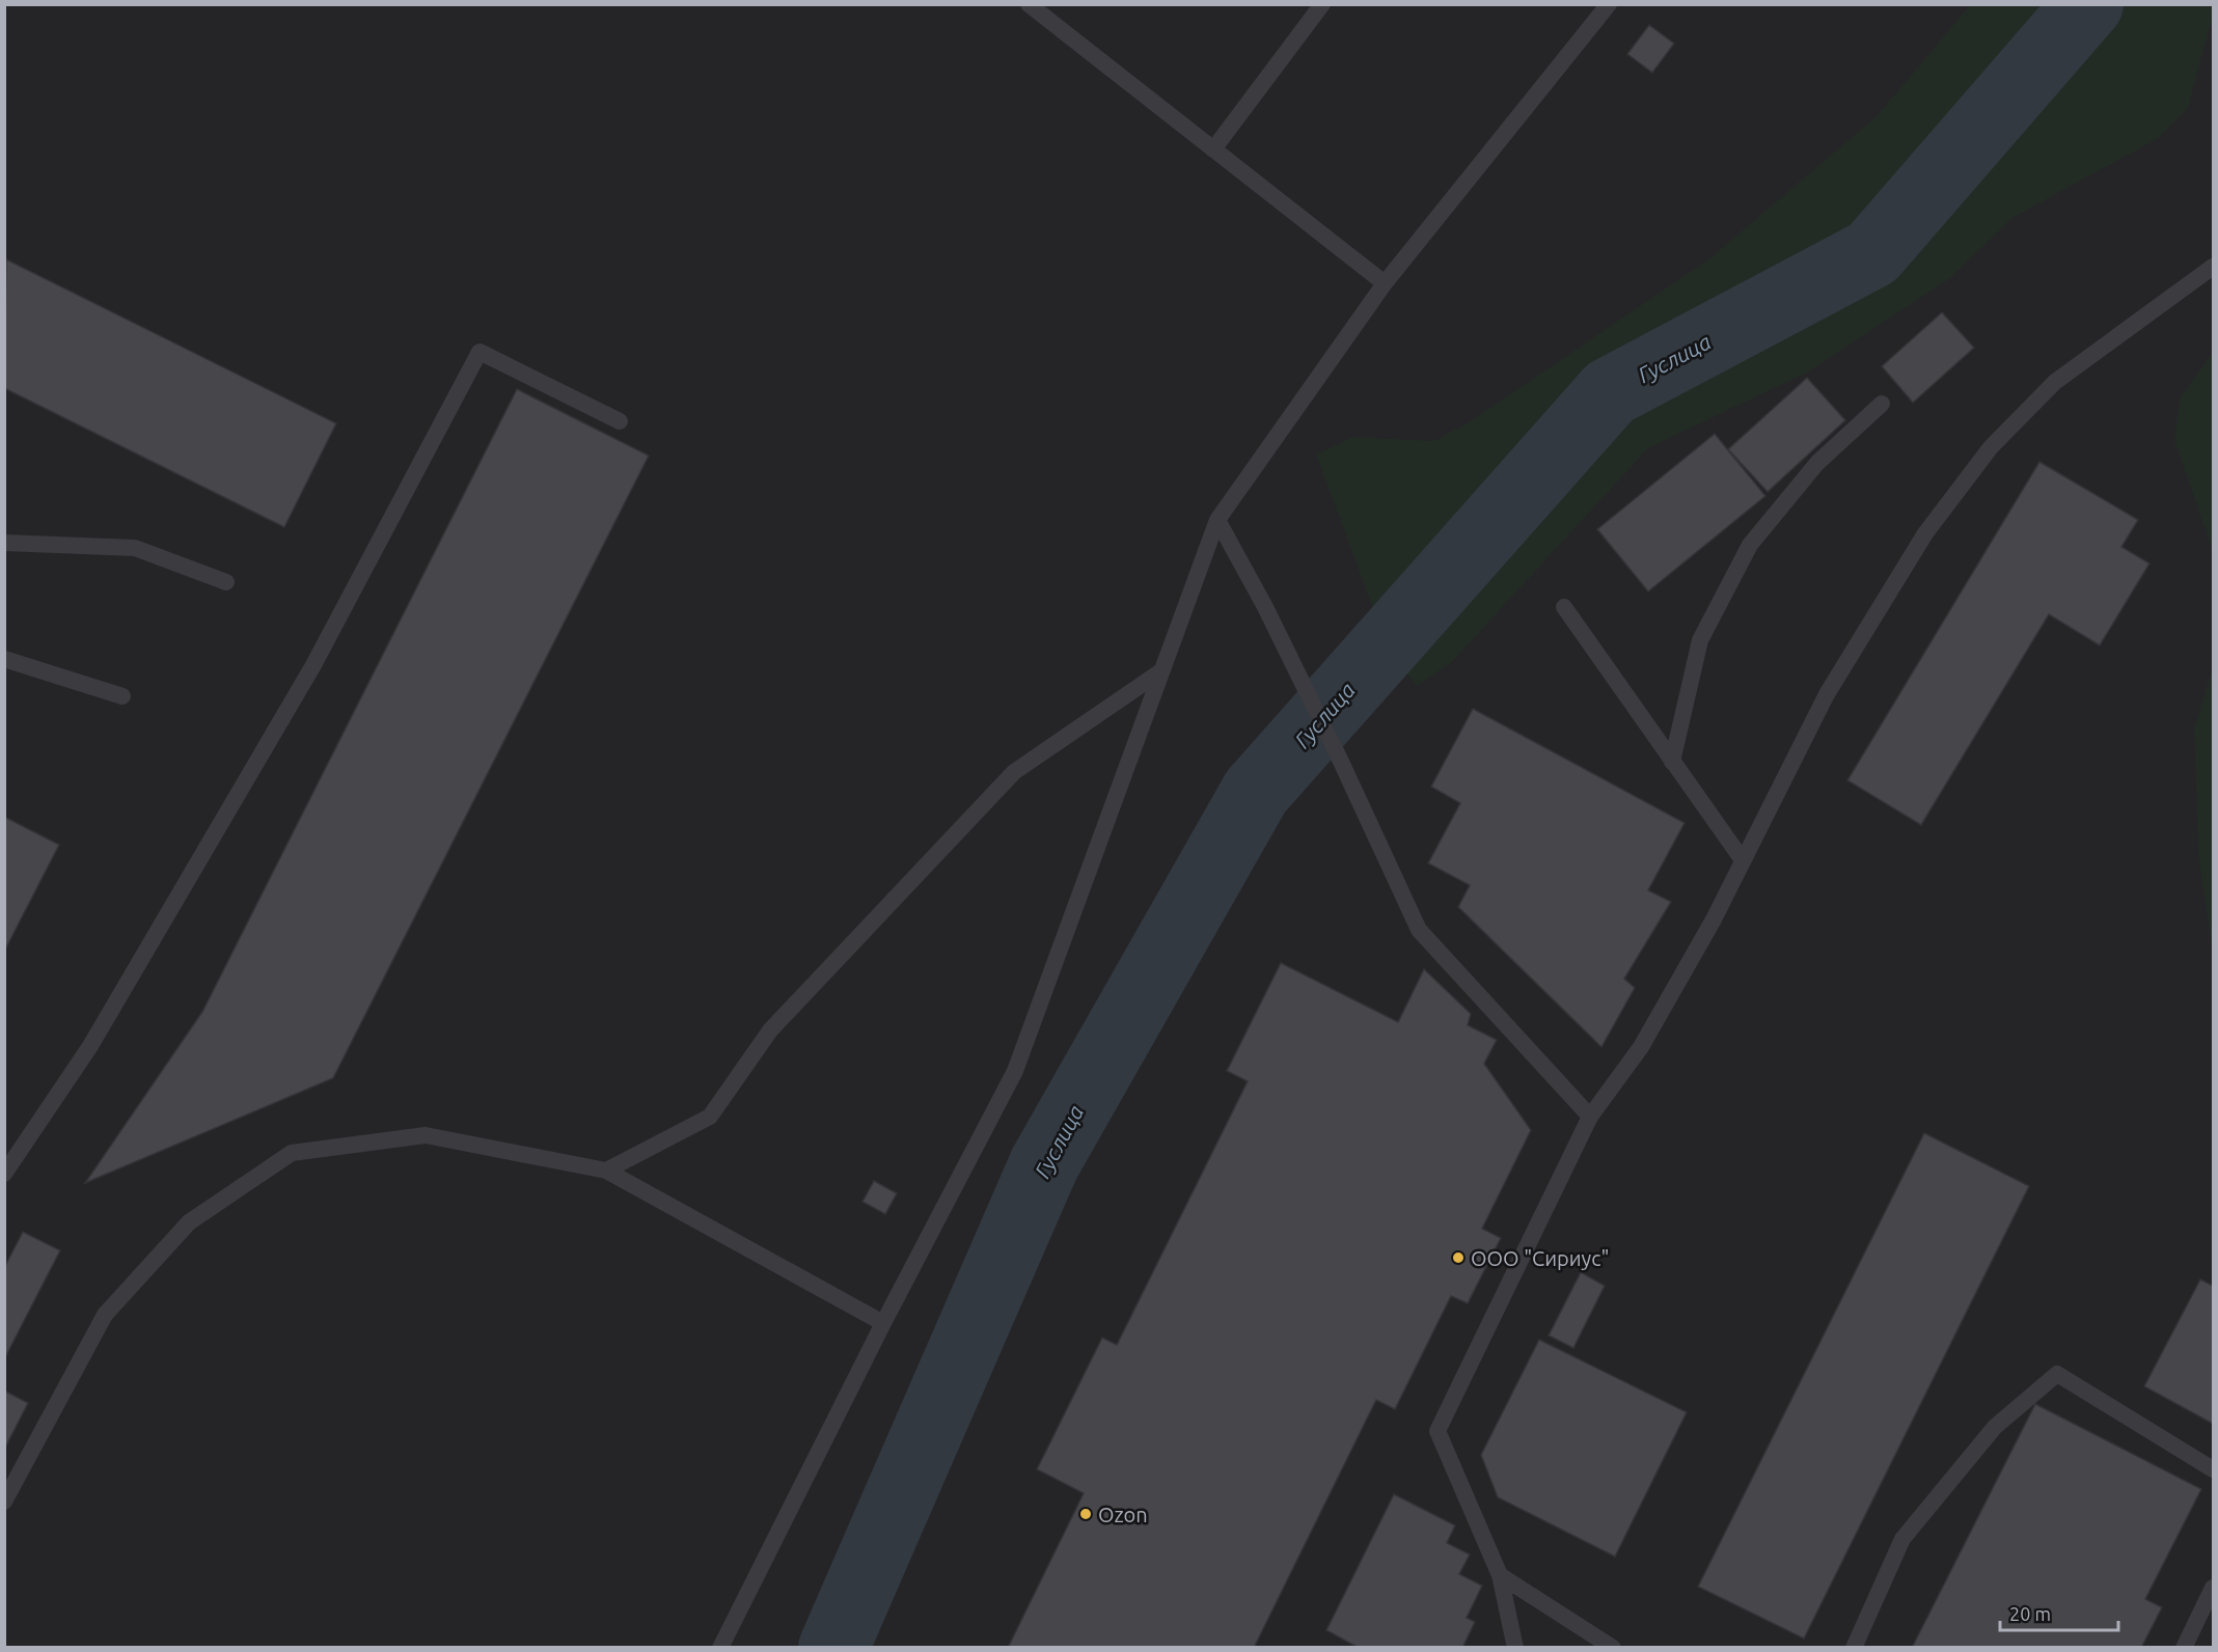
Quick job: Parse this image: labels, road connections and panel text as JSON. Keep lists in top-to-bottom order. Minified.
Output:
{"water":["Гуслица"],"places":["ООО \"Сириус\"","Ozon"],"scale_bar":"20 m"}
